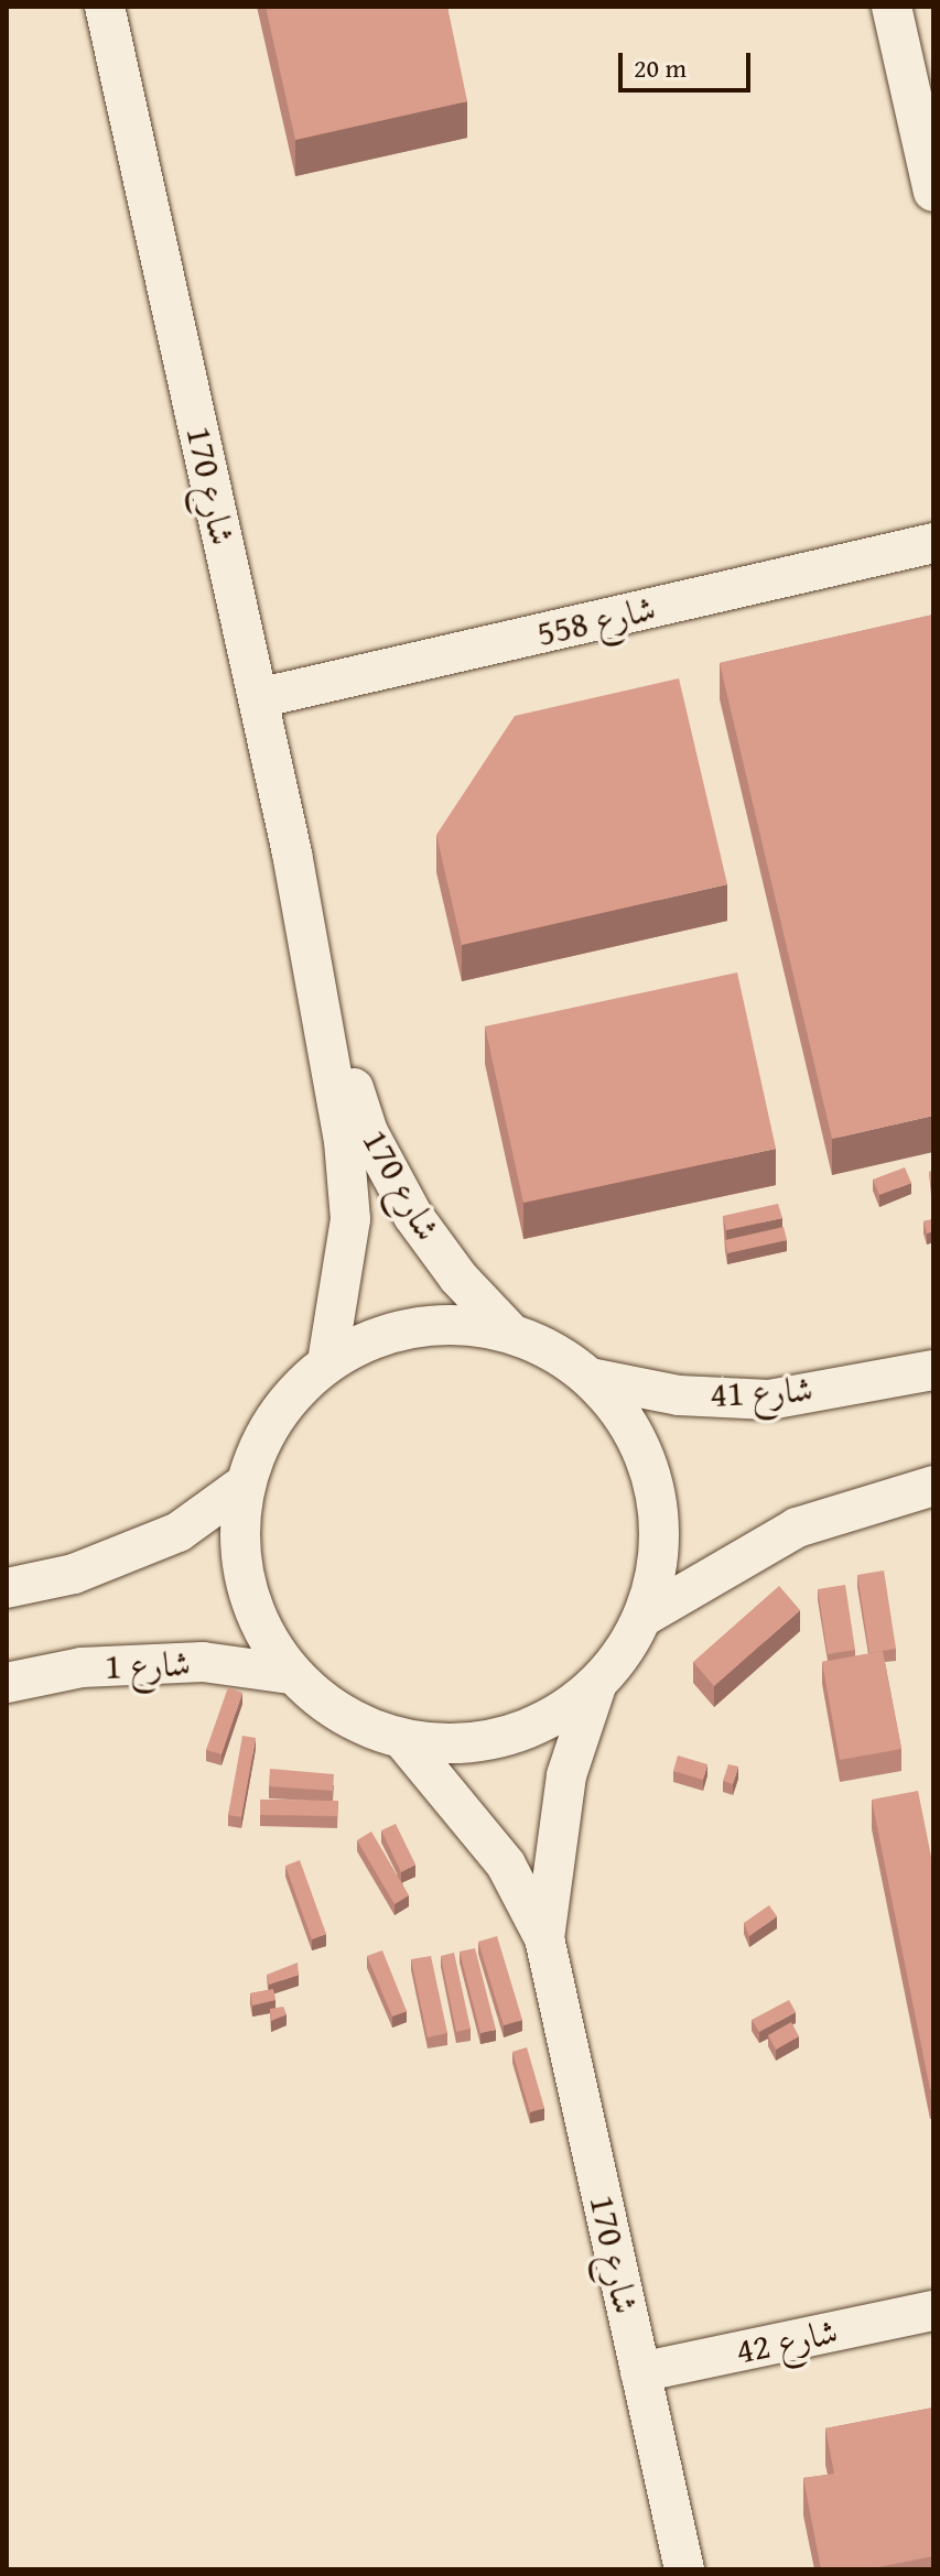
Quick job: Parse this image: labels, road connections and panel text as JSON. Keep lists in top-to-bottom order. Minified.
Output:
{"streets":{"street":["شارع 170","شارع 558","شارع 41","شارع 1","شارع 42"]},"crossings":[["شارع 170","شارع 558"],["شارع 170","شارع 42"]],"scale_bar":"20 m"}
